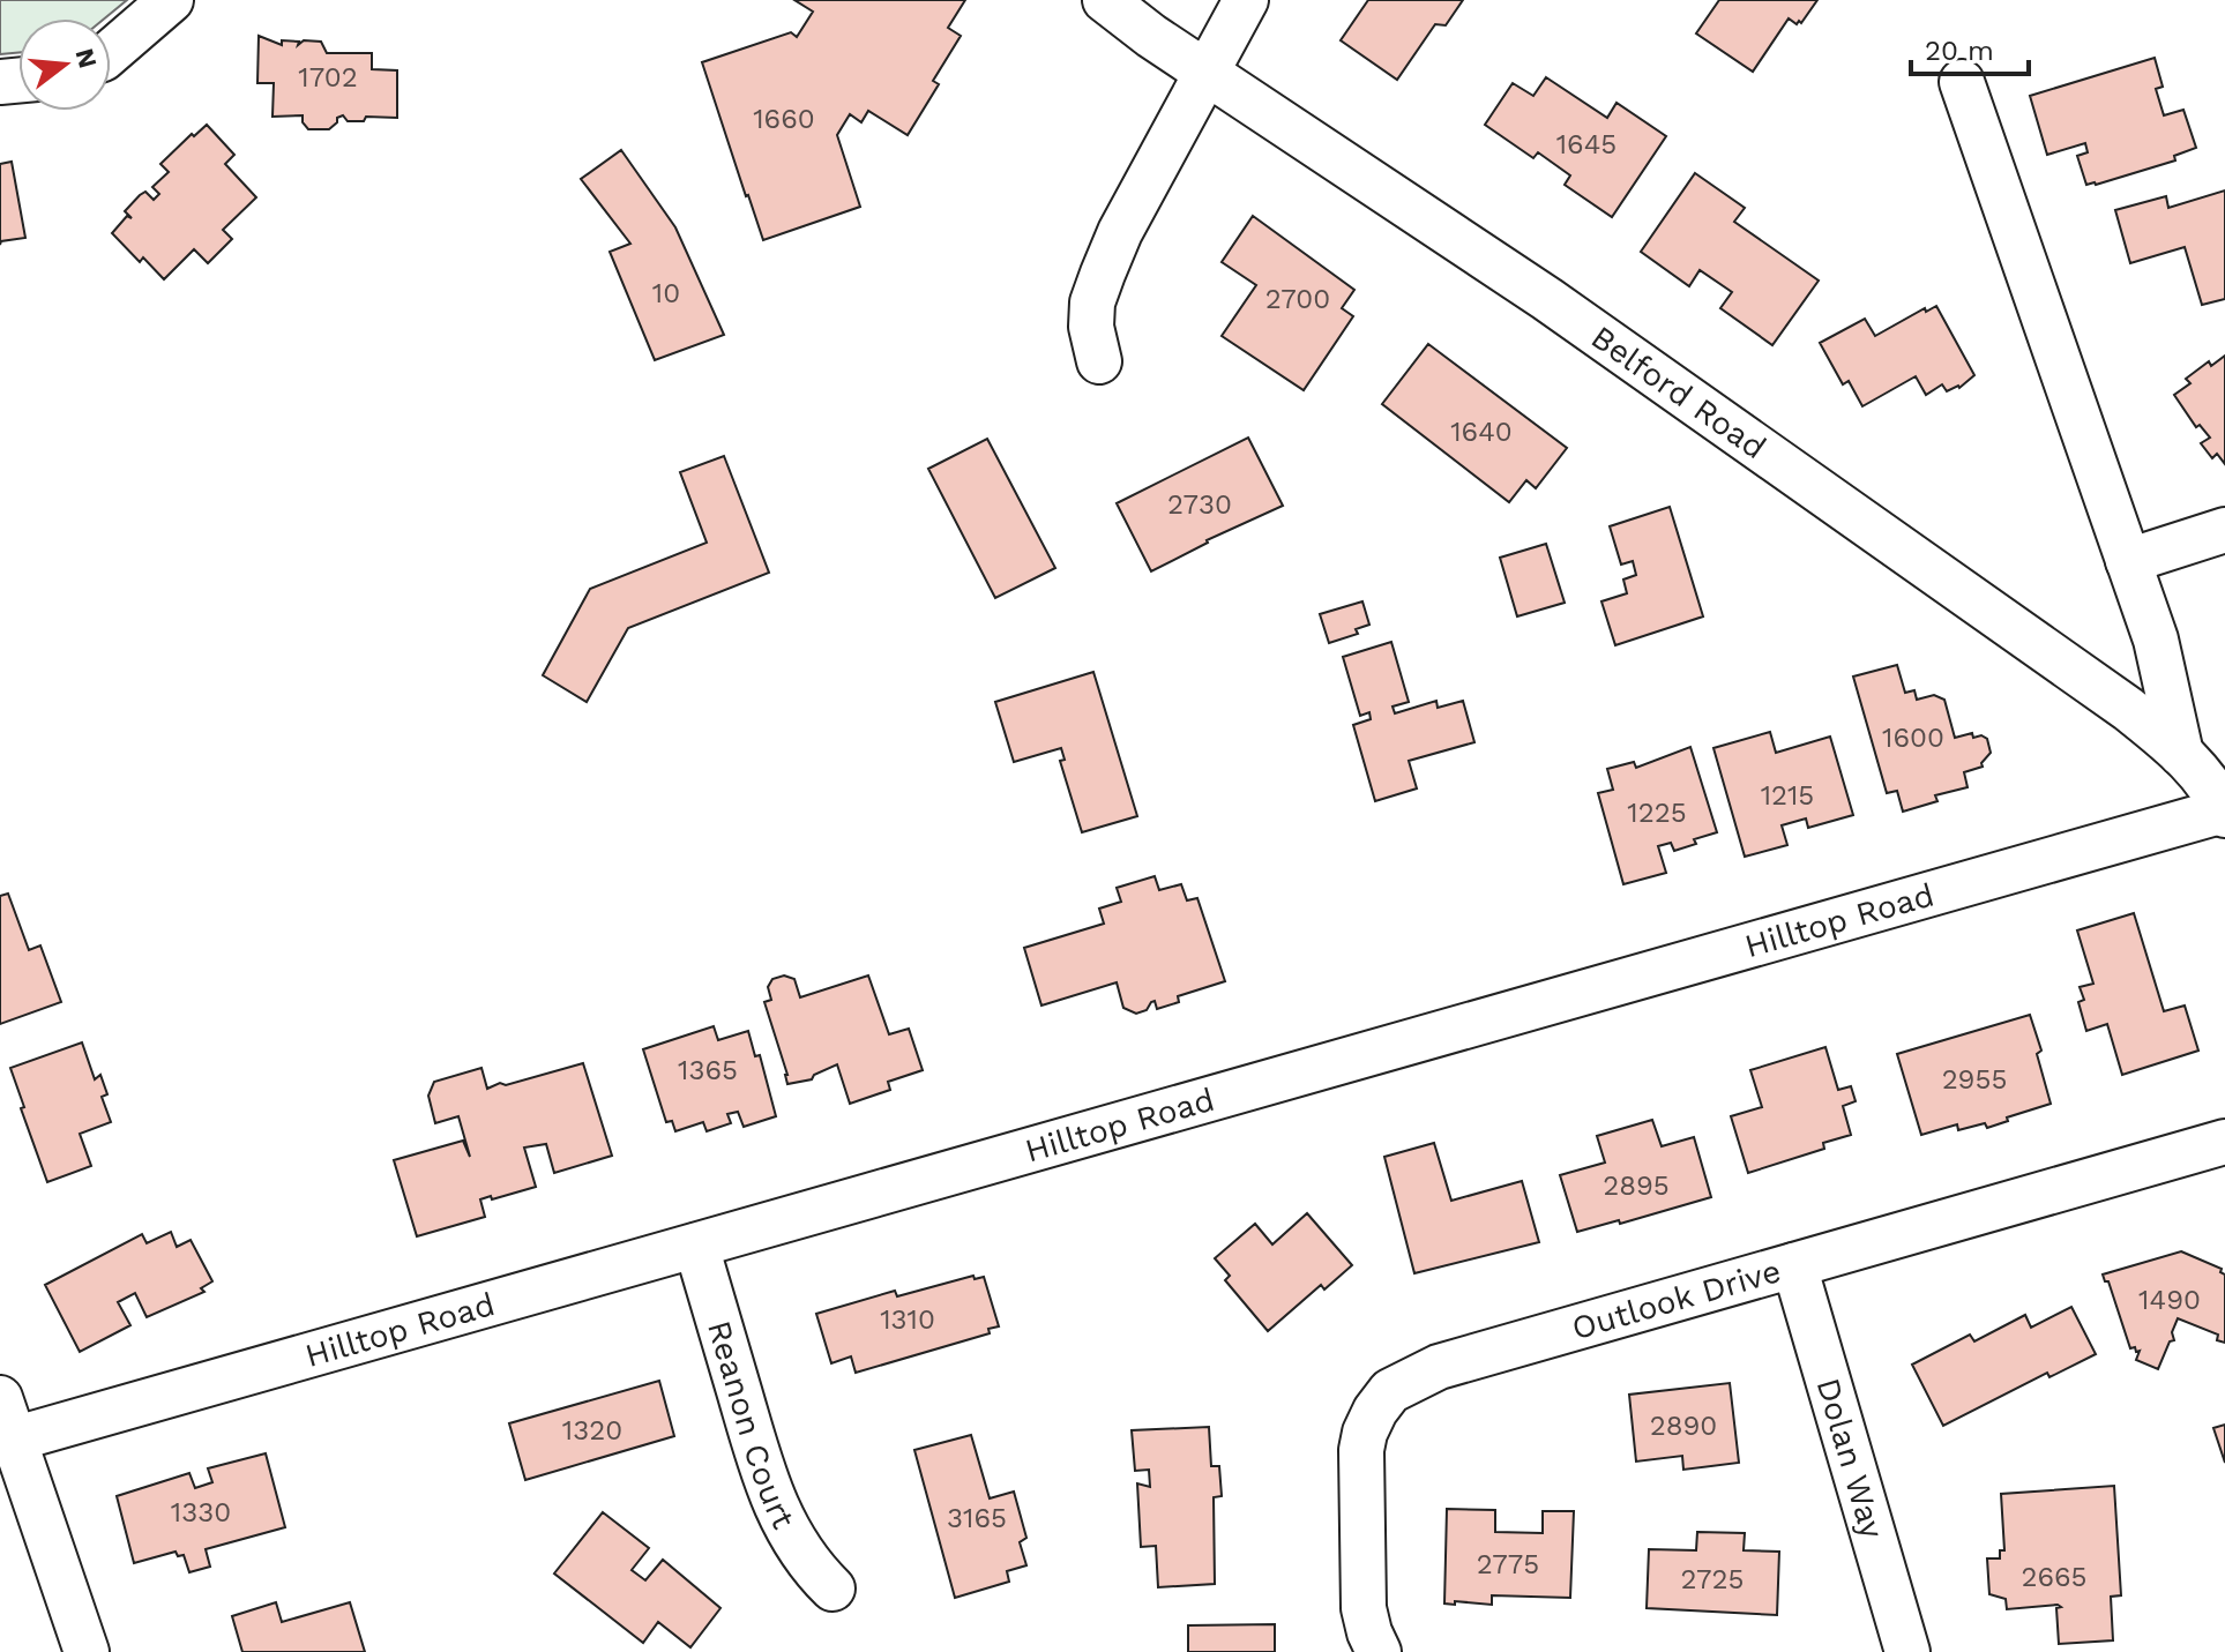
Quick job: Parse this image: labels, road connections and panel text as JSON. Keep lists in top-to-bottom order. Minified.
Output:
{"streets":{"street":["Belford Road","Hilltop Road","Outlook Drive","Reanon Court","Dolan Way"]},"crossings":[["Belford Road","Hilltop Road"],["Hilltop Road","Reanon Court"],["Outlook Drive","Dolan Way"]],"house_numbers":["1702","1660","1645","10","2700","1640","2730","1600","1215","1225","1365","2955","2895","1490","1310","2890","1320","1330","3165","2775","2665","2725"],"scale_bar":"20 m","north":"right"}
